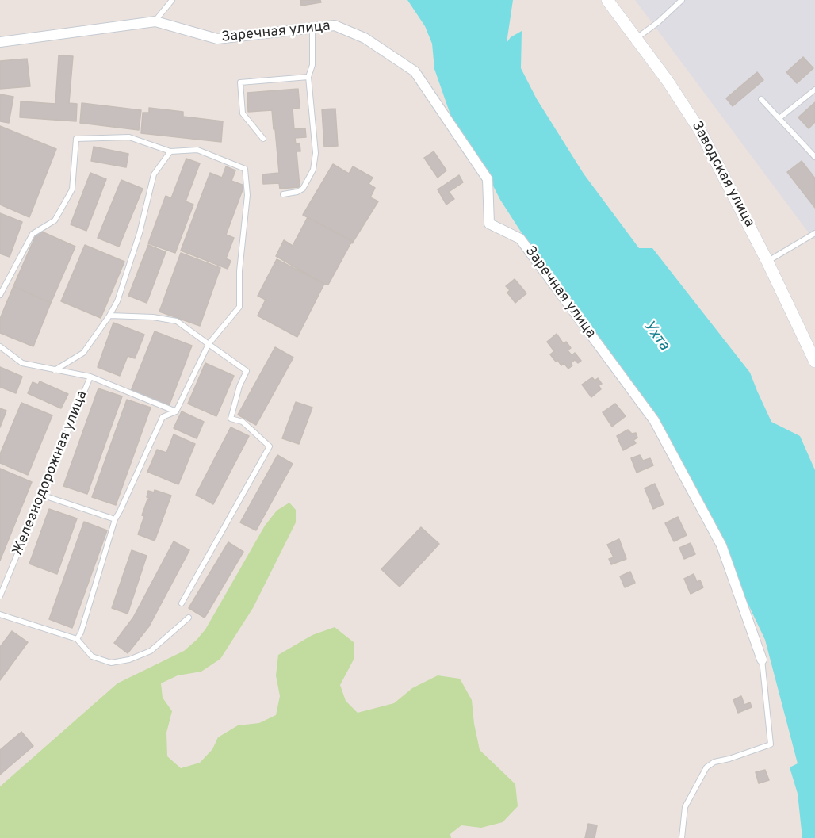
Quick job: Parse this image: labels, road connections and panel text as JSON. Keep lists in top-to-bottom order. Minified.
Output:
{"streets":{"street":["Заречная улица","Заводская улица"],"lane":["Железнодорожная улица"]},"water":["Ухта"]}
